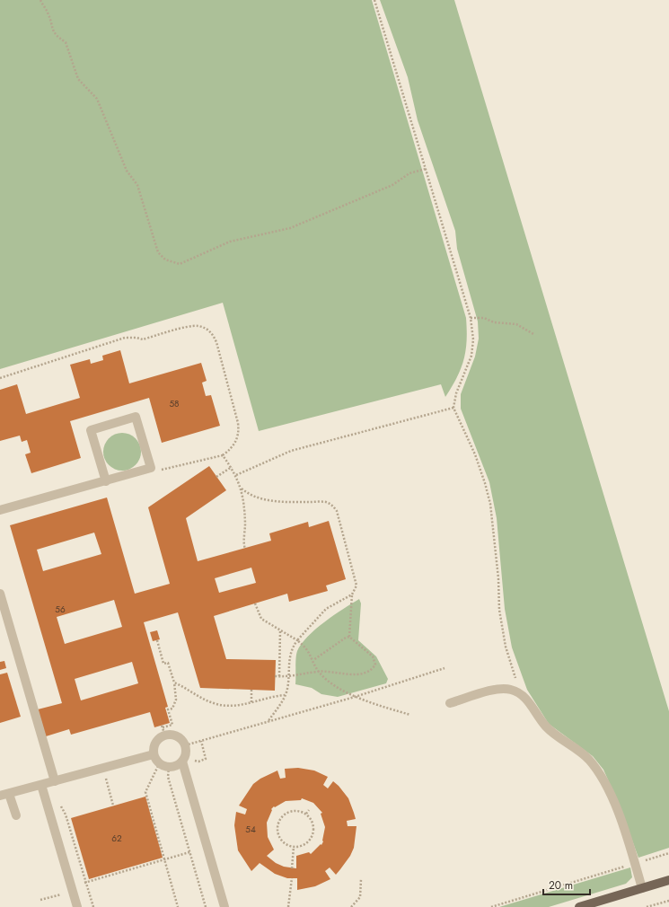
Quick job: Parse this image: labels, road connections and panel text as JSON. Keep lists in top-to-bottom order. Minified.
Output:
{"house_numbers":["58","56","54","62"],"scale_bar":"20 m"}
